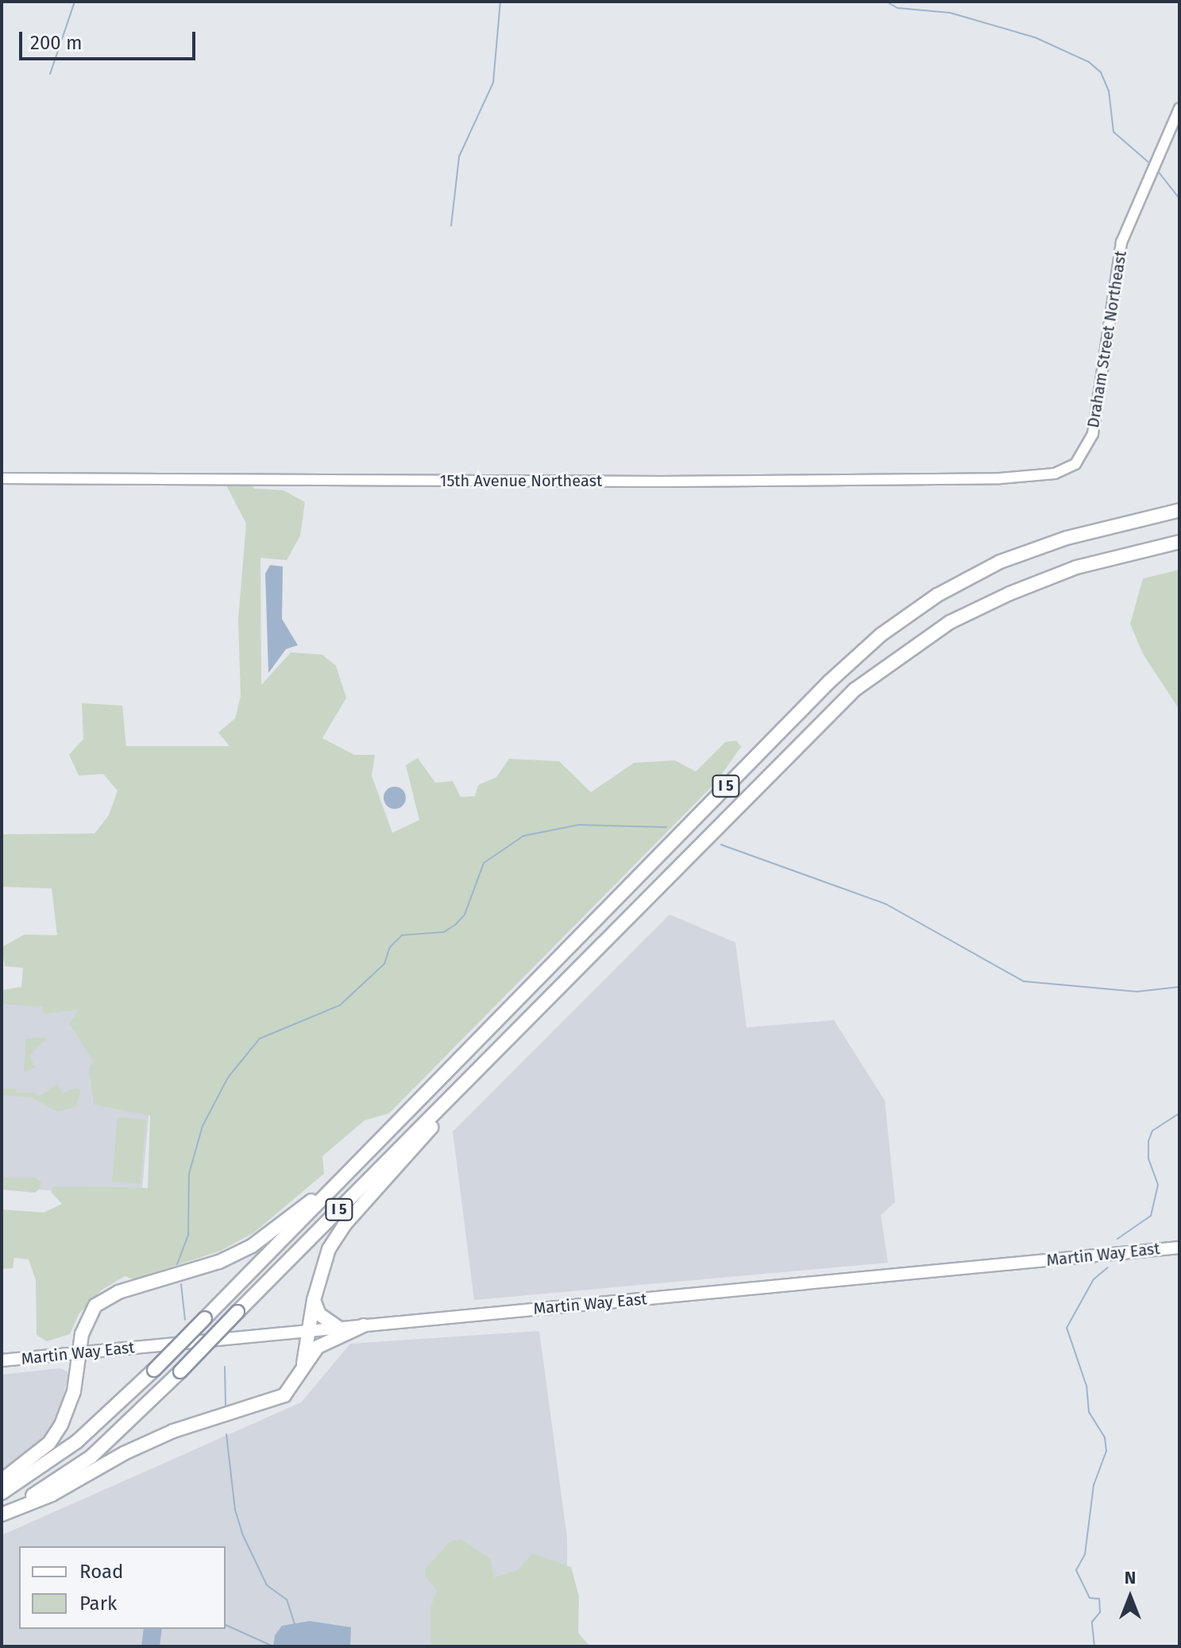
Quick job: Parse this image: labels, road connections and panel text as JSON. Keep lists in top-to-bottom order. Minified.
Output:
{"streets":{"highway":["I 5"],"main road":["Martin Way East"],"street":["Draham Street Northeast","15th Avenue Northeast"]},"crossings":[["Draham Street Northeast","15th Avenue Northeast"]],"legend":["Road","Park"],"scale_bar":"200 m","north":"top"}
